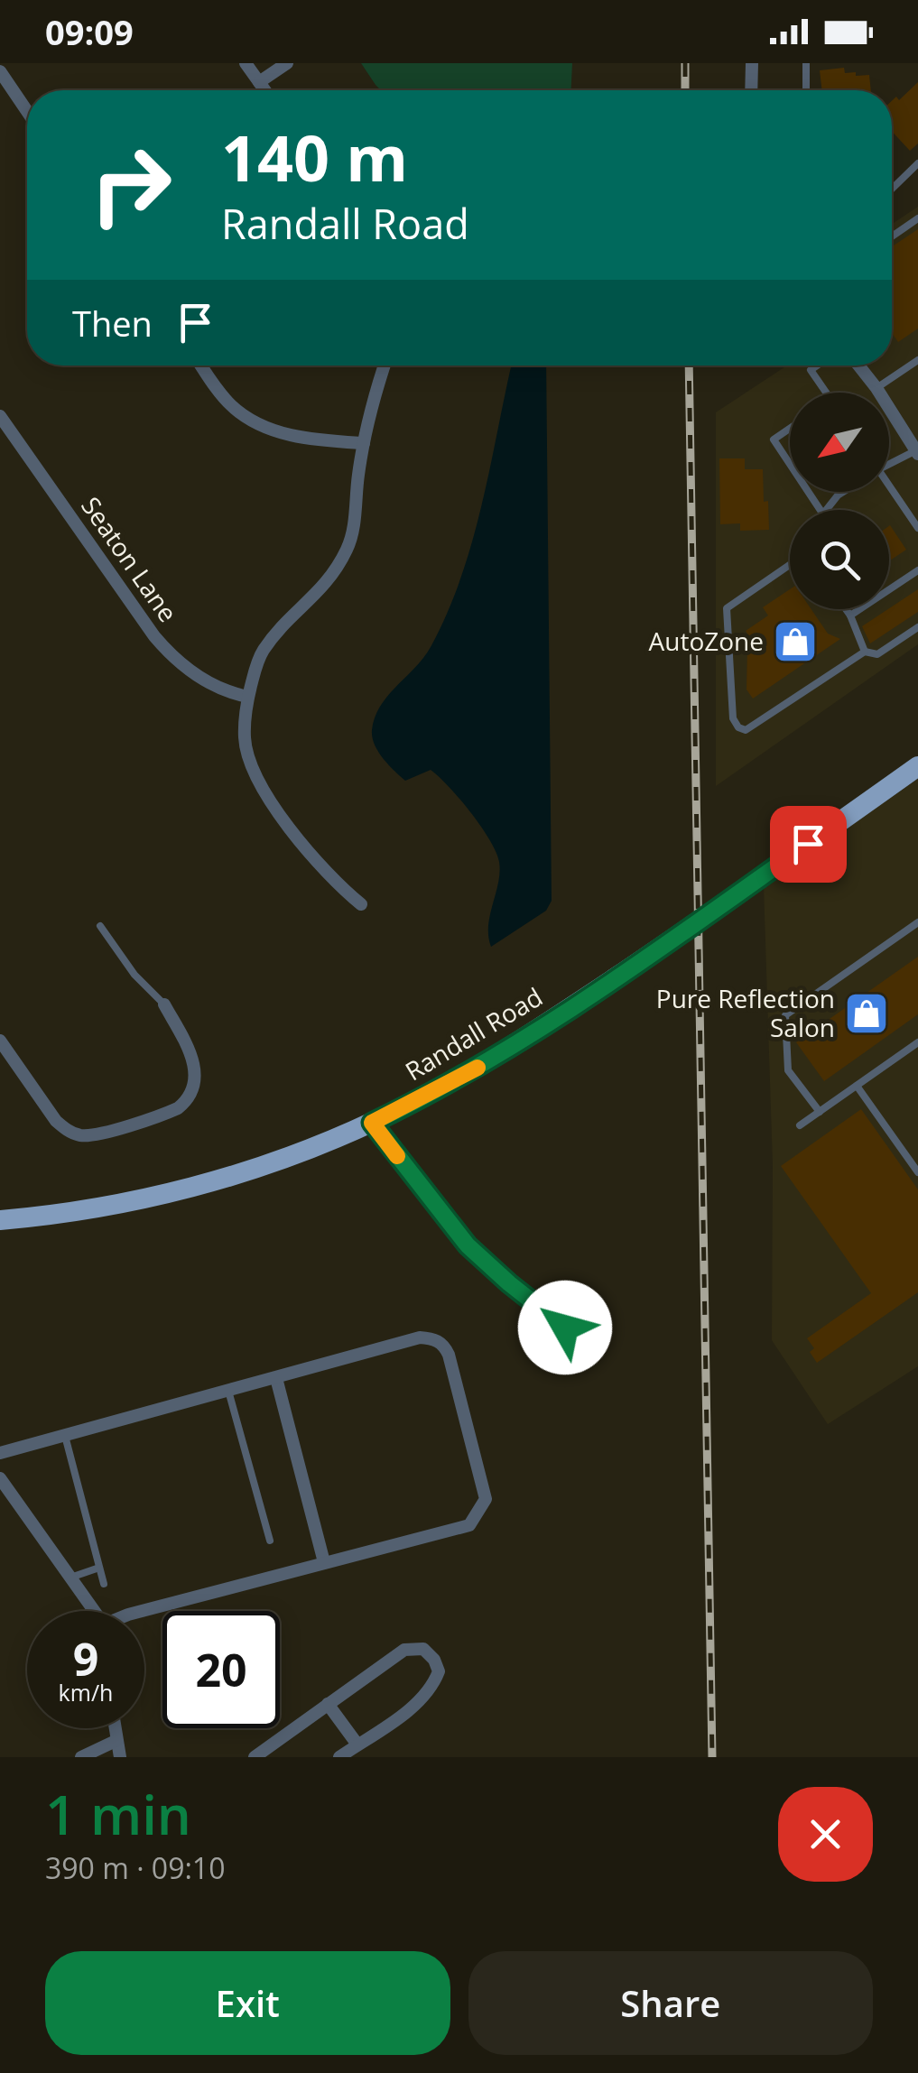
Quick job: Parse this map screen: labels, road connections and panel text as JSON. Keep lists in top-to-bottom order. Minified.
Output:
{"streets":{"main road":["Randall Road"],"street":["Seaton Lane"]},"places":{"shop":["AutoZone","Pure Reflection Salon"]},"north":"bottom left","page":{"status":"09:09","turn":["140 m","Randall Road"],"then":"Then","speed":"9 km/h","limit":"20","heading":["1 min","390 m · 09:10"],"buttons":["Exit","Share"]}}
